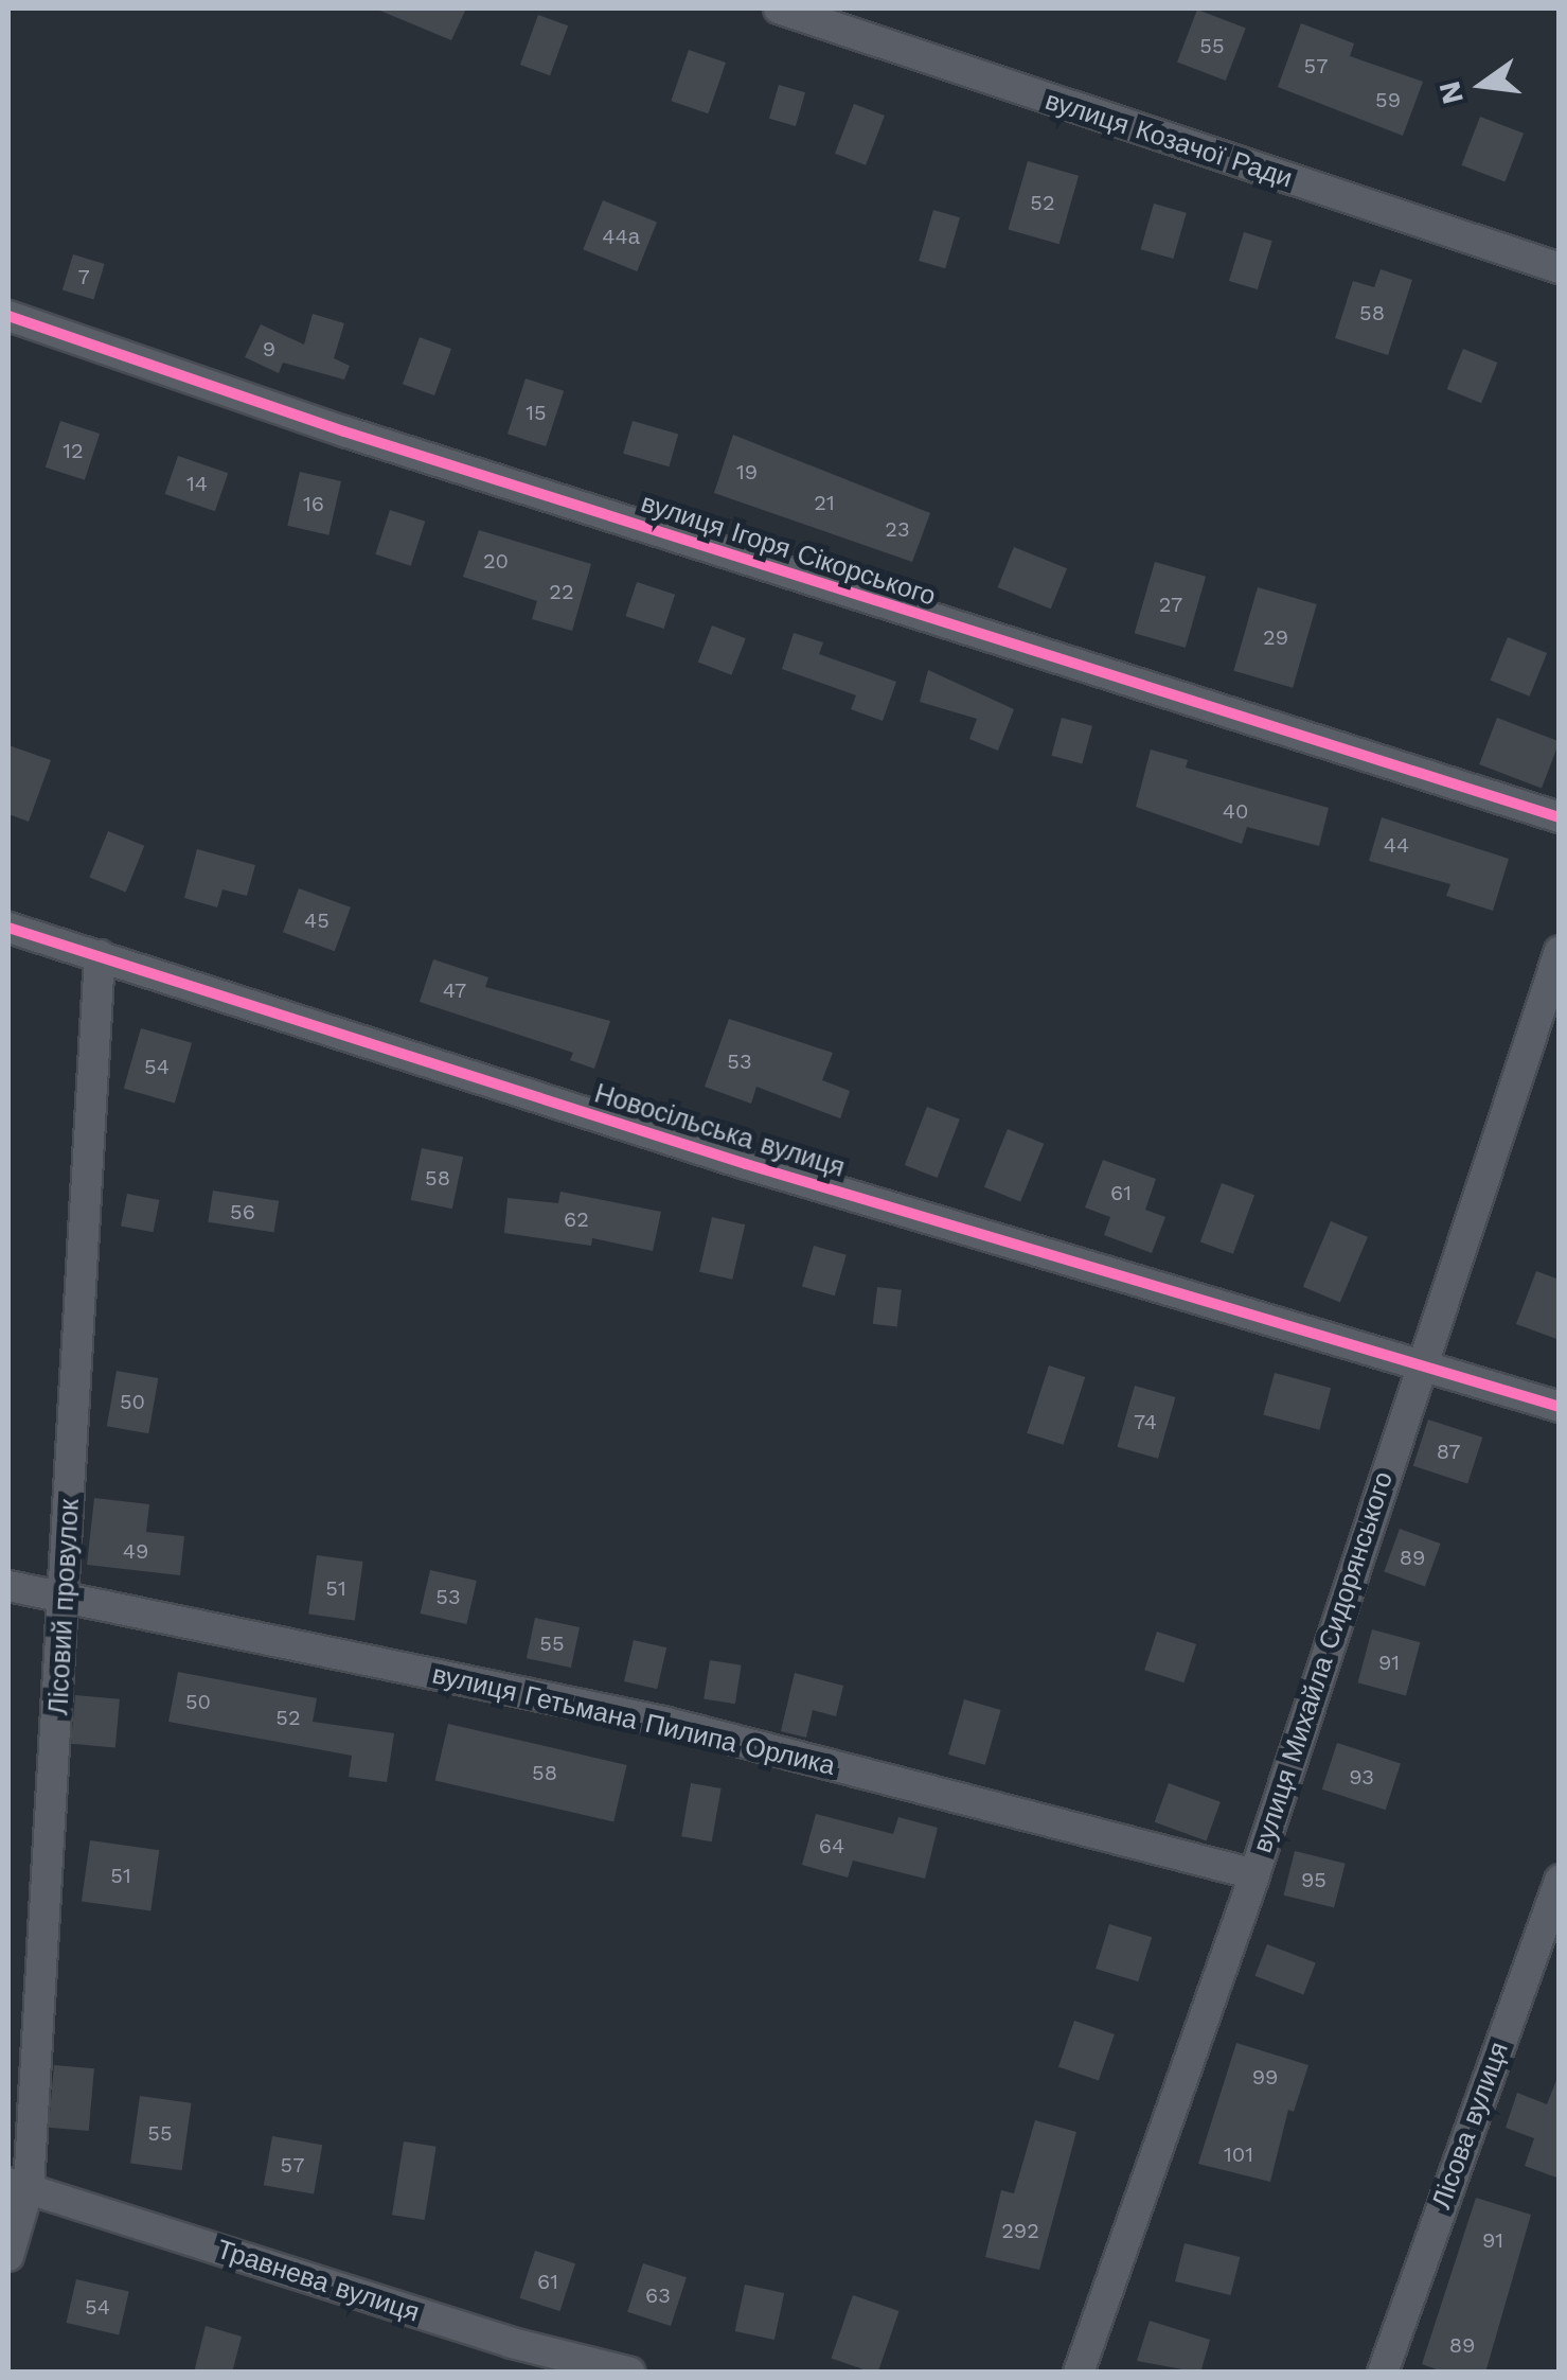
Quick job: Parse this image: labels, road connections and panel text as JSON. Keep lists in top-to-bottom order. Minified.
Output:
{"streets":{"street":["вулиця Козачої Ради","вулиця Ігоря Сікорського","Новосільська вулиця","Лісовий провулок","вулиця Михайла Сидорянського","вулиця Гетьмана Пилипа Орлика","Лісова вулиця","Травнева вулиця"]},"crossings":[["Новосільська вулиця","Лісовий провулок"],["Новосільська вулиця","вулиця Михайла Сидорянського"],["Лісовий провулок","вулиця Гетьмана Пилипа Орлика"],["Лісовий провулок","Травнева вулиця"],["вулиця Михайла Сидорянського","вулиця Гетьмана Пилипа Орлика"]],"house_numbers":["55","57","59","52","44а","7","58","9","15","12","19","14","21","16","23","20","22","27","29","40","44","45","47","53","54","58","61","56","62","50","74","87","49","89","51","53","55","91","50","52","58","93","64","51","95","99","55","101","57","292","91","61","63","54","89"],"north":"left"}
